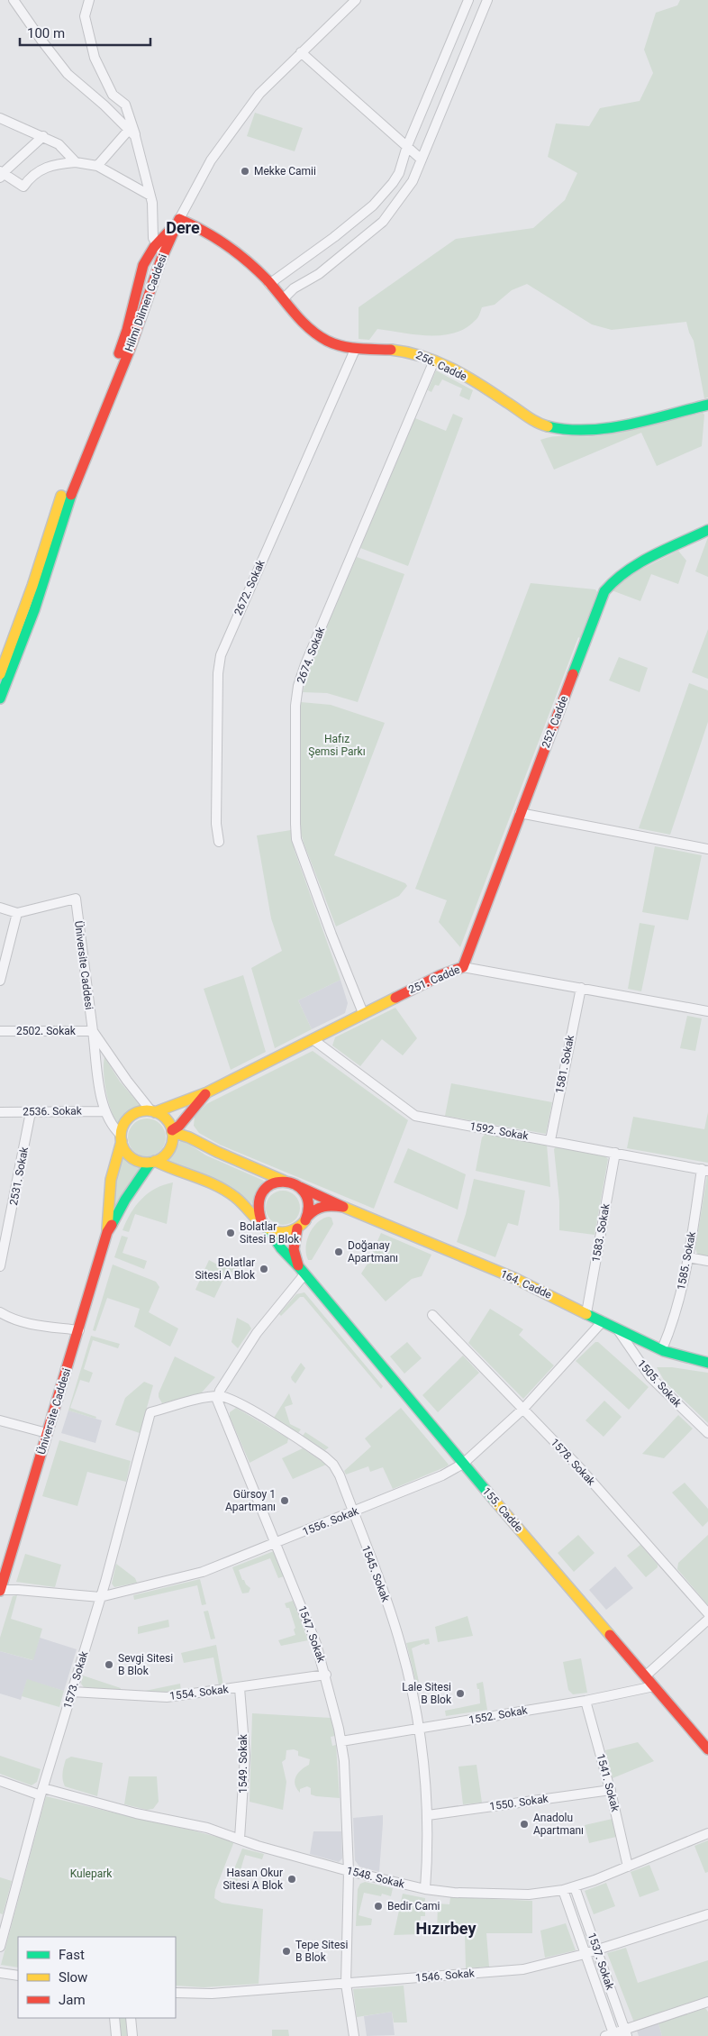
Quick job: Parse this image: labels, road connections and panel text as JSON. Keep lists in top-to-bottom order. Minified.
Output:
{"streets":{"street":["Hilmi Dilmen Caddesi","256. Cadde","2672. Sokak","2674. Sokak","252. Cadde","Üniversite Caddesi","251. Cadde","2502. Sokak","1581. Sokak","2536. Sokak","1592. Sokak","2531. Sokak","1583. Sokak","1585. Sokak","164. Cadde","1505. Sokak","1578. Sokak","155. Cadde","1556. Sokak","1545. Sokak","1547. Sokak","1573. Sokak","1554. Sokak","1552. Sokak","1549. Sokak","1541. Sokak","1550. Sokak","1548. Sokak","1537. Sokak","1546. Sokak"]},"crossings":[["Hilmi Dilmen Caddesi","256. Cadde"],["256. Cadde","2672. Sokak"],["256. Cadde","2674. Sokak"],["2674. Sokak","251. Cadde"],["252. Cadde","251. Cadde"],["Üniversite Caddesi","251. Cadde"],["Üniversite Caddesi","2502. Sokak"],["Üniversite Caddesi","2536. Sokak"],["Üniversite Caddesi","1556. Sokak"],["251. Cadde","1581. Sokak"],["251. Cadde","1592. Sokak"],["1581. Sokak","1592. Sokak"],["2536. Sokak","2531. Sokak"],["1592. Sokak","1583. Sokak"],["1592. Sokak","1585. Sokak"],["1583. Sokak","164. Cadde"],["1585. Sokak","164. Cadde"],["164. Cadde","1505. Sokak"],["164. Cadde","155. Cadde"],["164. Cadde","1556. Sokak"],["1578. Sokak","1556. Sokak"],["155. Cadde","1556. Sokak"],["155. Cadde","1552. Sokak"],["1556. Sokak","1545. Sokak"],["1556. Sokak","1547. Sokak"],["1556. Sokak","1573. Sokak"],["1545. Sokak","1547. Sokak"],["1545. Sokak","1573. Sokak"],["1545. Sokak","1552. Sokak"],["1545. Sokak","1550. Sokak"],["1545. Sokak","1548. Sokak"],["1547. Sokak","1573. Sokak"],["1547. Sokak","1554. Sokak"],["1547. Sokak","1552. Sokak"],["1547. Sokak","1548. Sokak"],["1547. Sokak","1546. Sokak"],["1573. Sokak","1554. Sokak"],["1573. Sokak","1548. Sokak"],["1554. Sokak","1549. Sokak"],["1552. Sokak","1541. Sokak"],["1549. Sokak","1548. Sokak"],["1541. Sokak","1550. Sokak"],["1541. Sokak","1548. Sokak"],["1548. Sokak","1537. Sokak"],["1537. Sokak","1546. Sokak"]],"districts":["Dere","Hızırbey"],"parks":["Hafız Şemsi Parkı","Kulepark"],"places":["Mekke Camii","Bolatlar Sitesi B Blok","Doğanay Apartmanı","Bolatlar Sitesi A Blok","Gürsoy 1 Apartmanı","Sevgi Sitesi B Blok","Lale Sitesi B Blok","Anadolu Apartmanı","Hasan Okur Sitesi A Blok","Bedir Cami","Tepe Sitesi B Blok"],"legend":["Fast","Slow","Jam"],"scale_bar":"100 m"}
